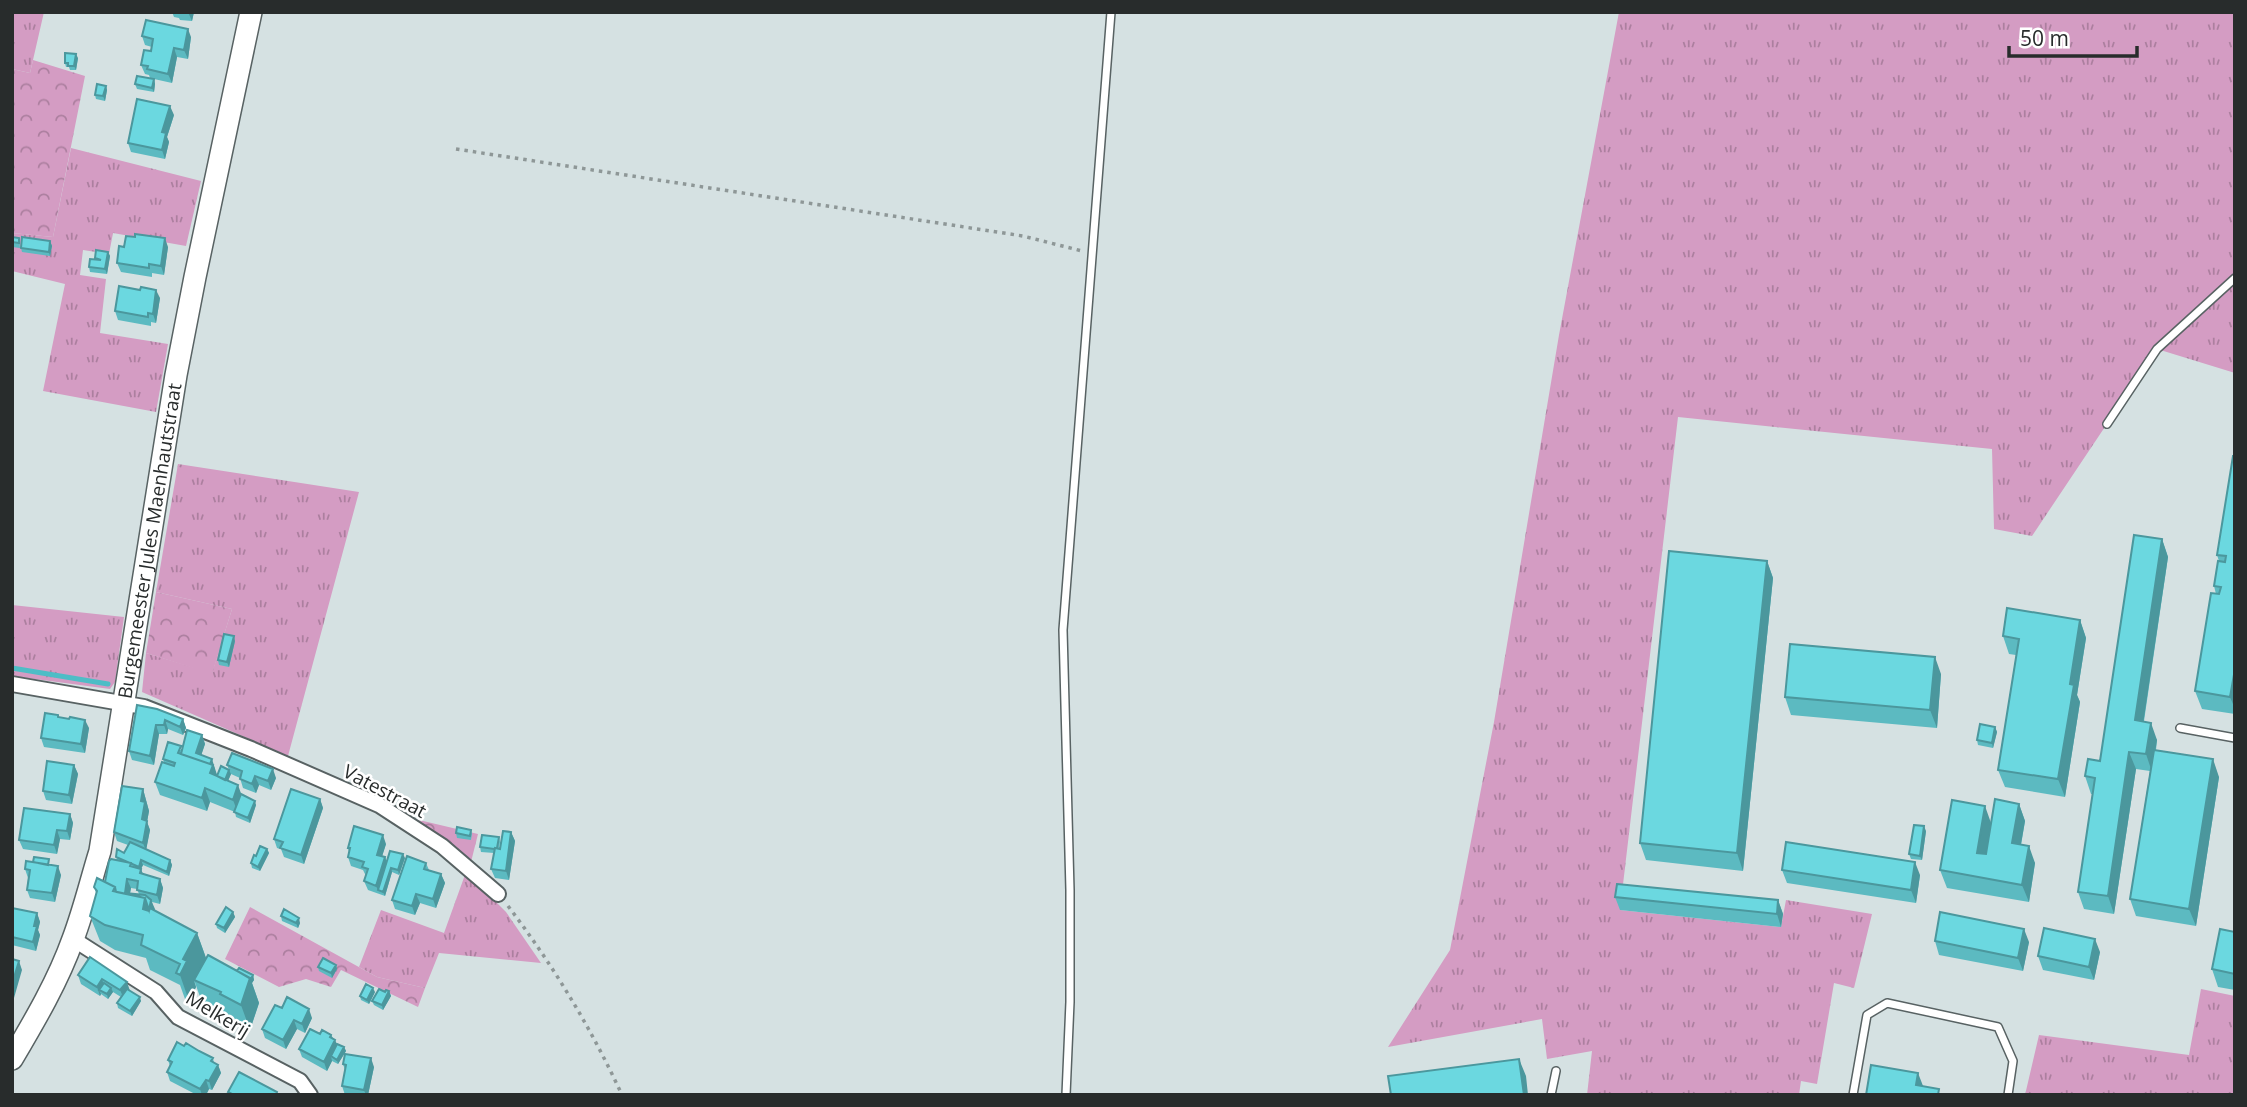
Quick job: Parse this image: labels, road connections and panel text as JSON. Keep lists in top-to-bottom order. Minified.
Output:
{"streets":{"street":["Burgemeester Jules Maenhautstraat","Vatestraat","Melkerij"]},"crossings":[["Burgemeester Jules Maenhautstraat","Vatestraat"],["Burgemeester Jules Maenhautstraat","Melkerij"]],"scale_bar":"50 m"}
